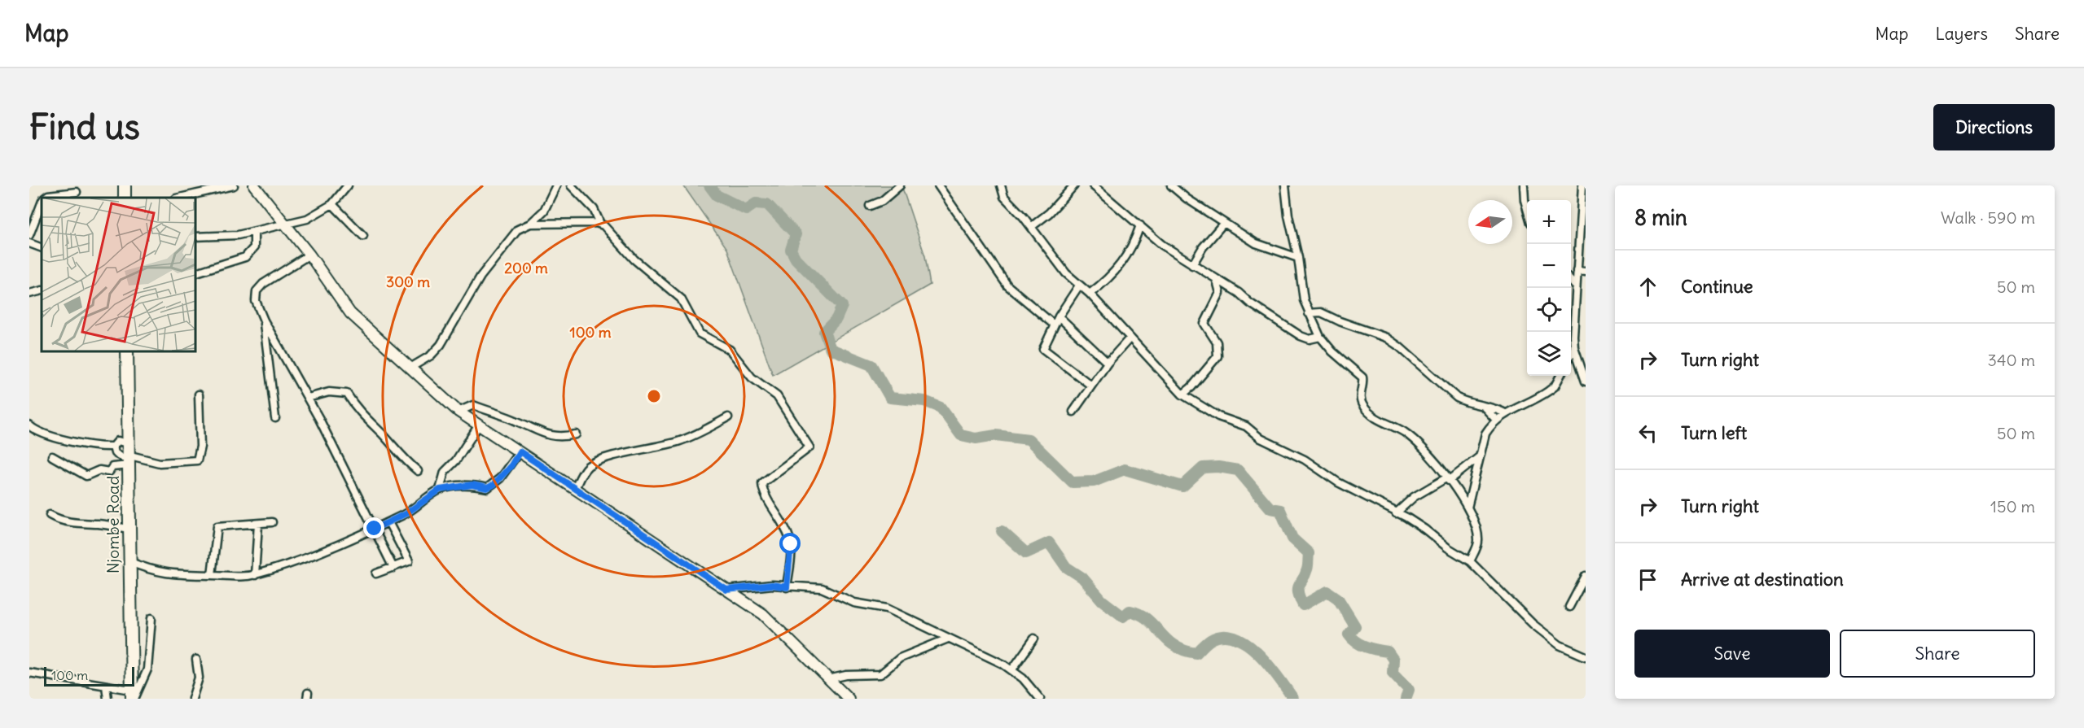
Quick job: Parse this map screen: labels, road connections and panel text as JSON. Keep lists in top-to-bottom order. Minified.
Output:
{"streets":{"highway":["Njombe Road"]},"scale_bar":"100 m","north":"left","page":{"header":"Map","nav":["Map","Layers","Share"],"buttons":["Directions",["Save","Share"]],"title":"Find us","heading":["8 min","Walk · 590 m"],"map_buttons":["+","−"],"list":[["Continue","50 m"],["Turn right","340 m"],["Turn left","50 m"],["Turn right","150 m"],"Arrive at destination"],"scale":"100 m"},"rings":["200 m","300 m","100 m"]}
